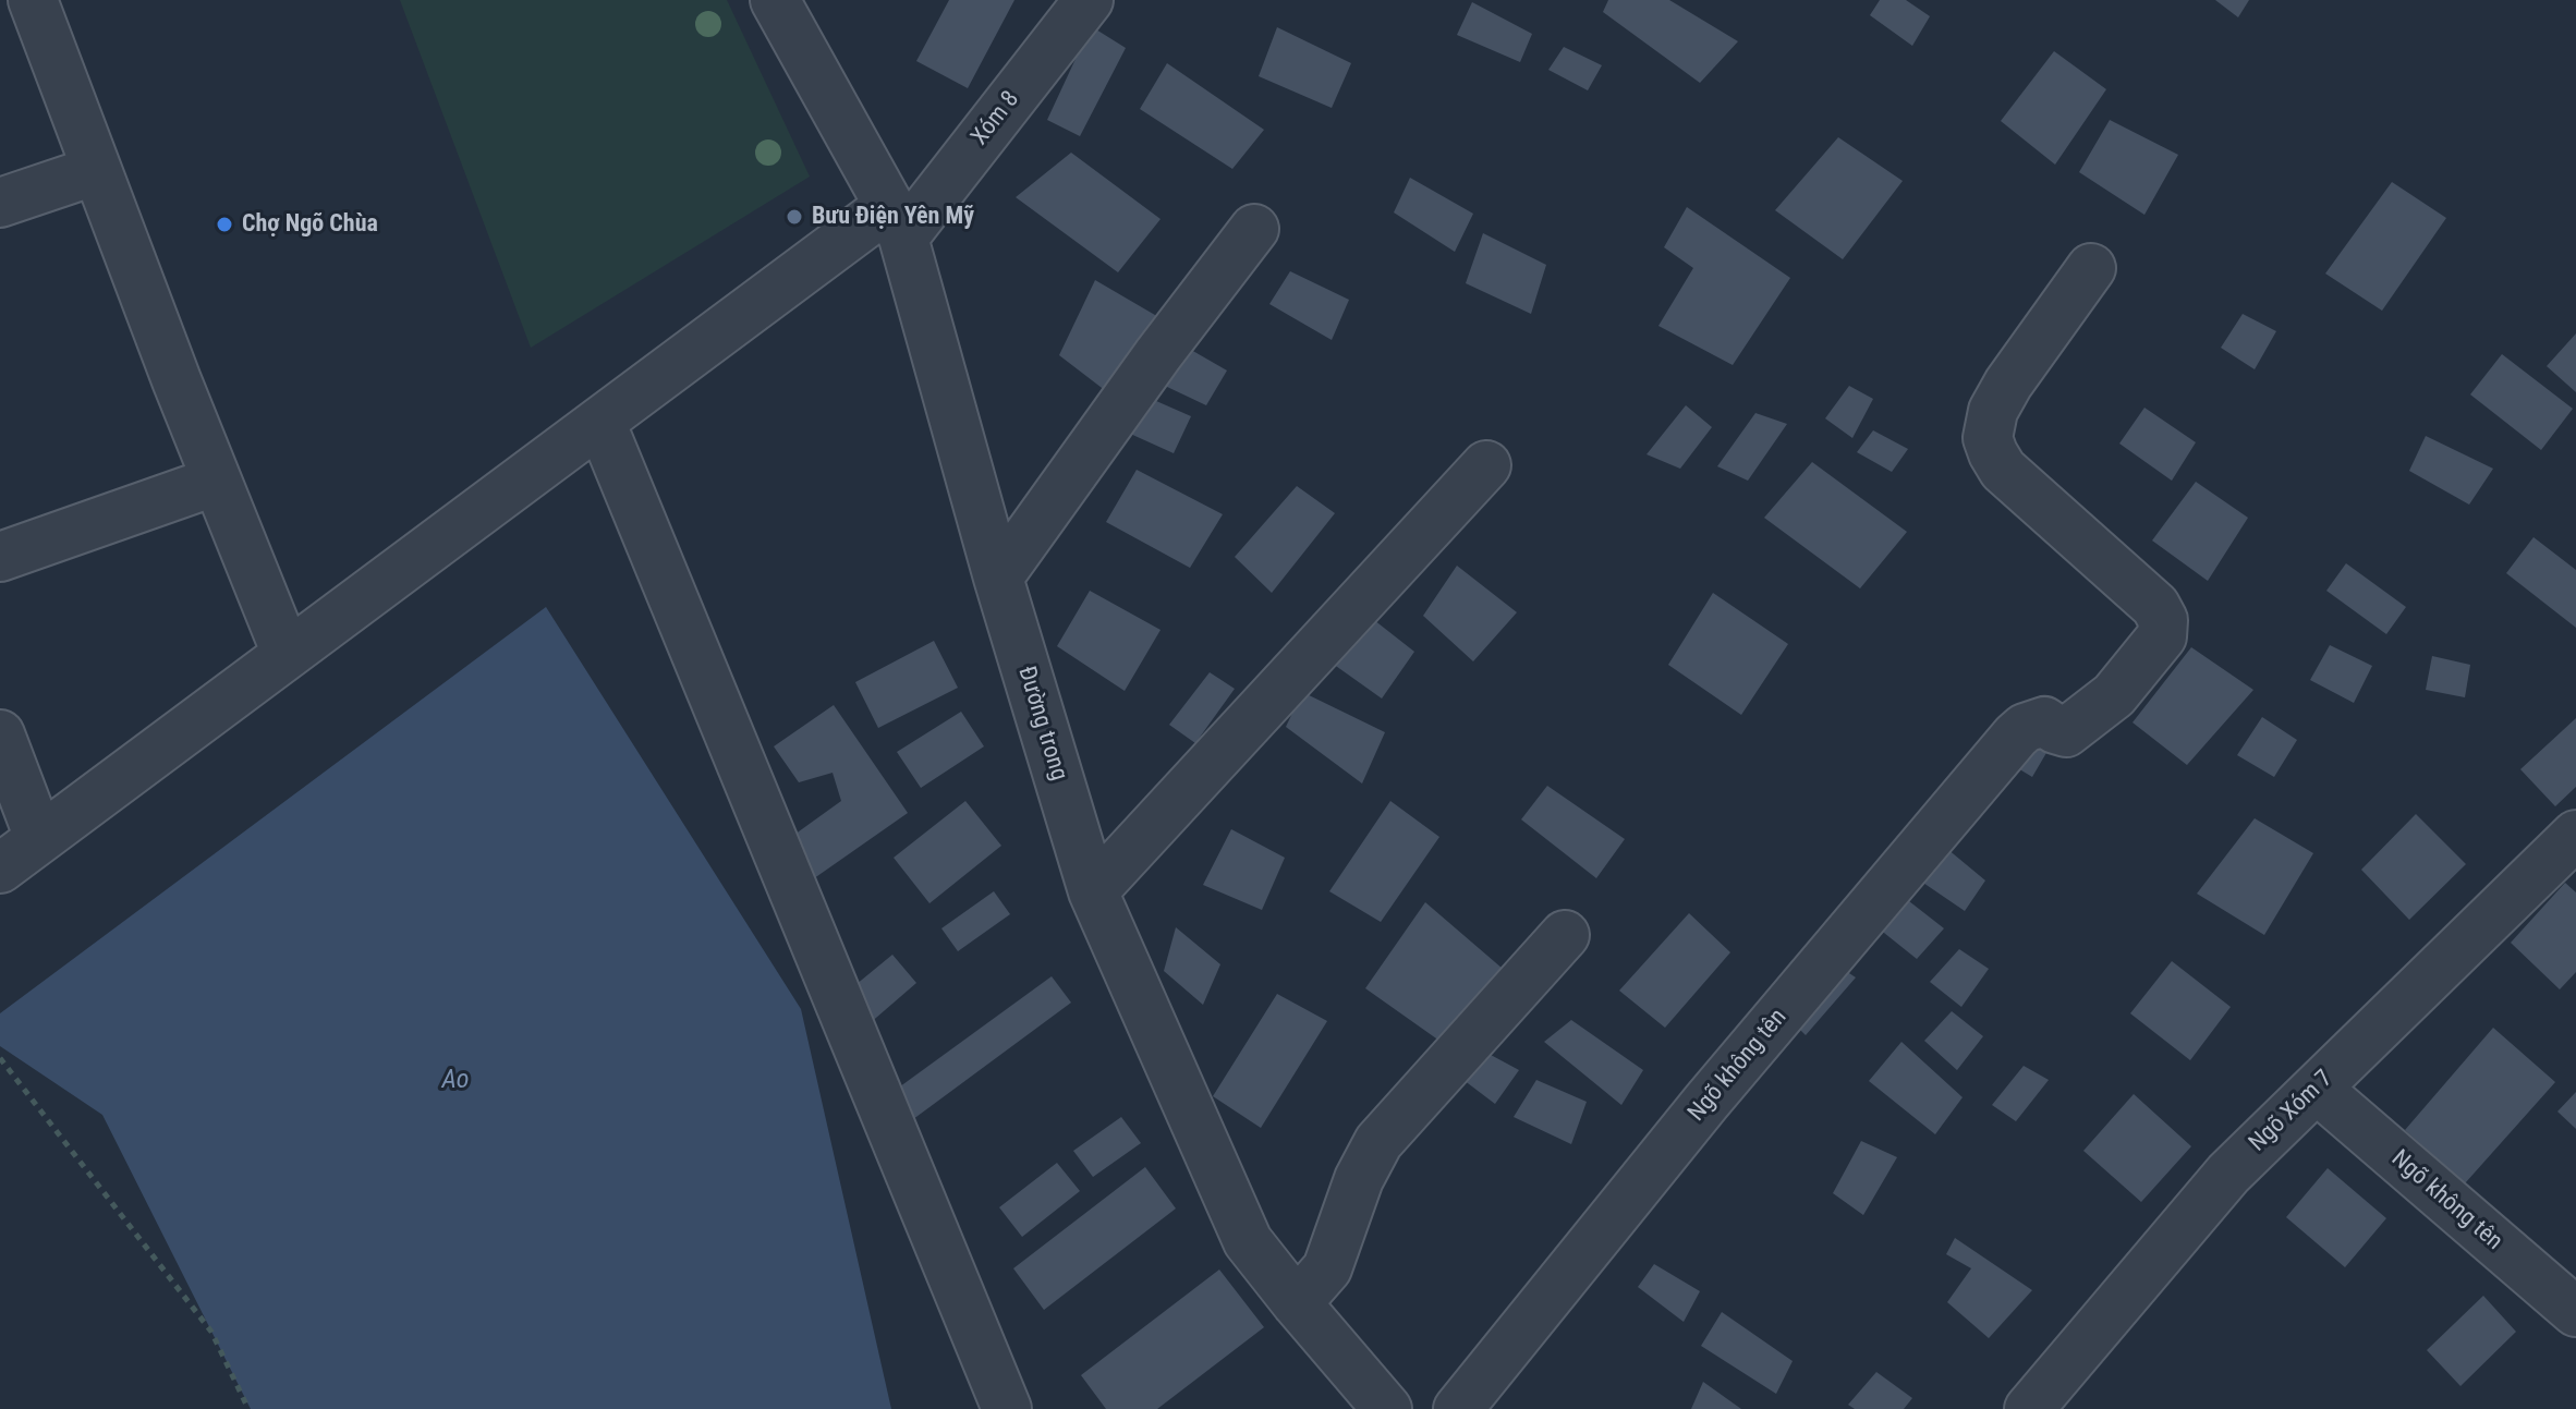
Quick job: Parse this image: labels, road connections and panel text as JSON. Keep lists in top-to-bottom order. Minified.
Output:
{"streets":{"street":["Xóm 8","Đường trong","Ngõ không tên","Ngõ Xóm 7"]},"crossings":[["Xóm 8","Đường trong"],["Ngõ không tên","Ngõ Xóm 7"]],"water":["Ao"],"places":["Bưu Điện Yên Mỹ","Chợ Ngõ Chùa"]}
